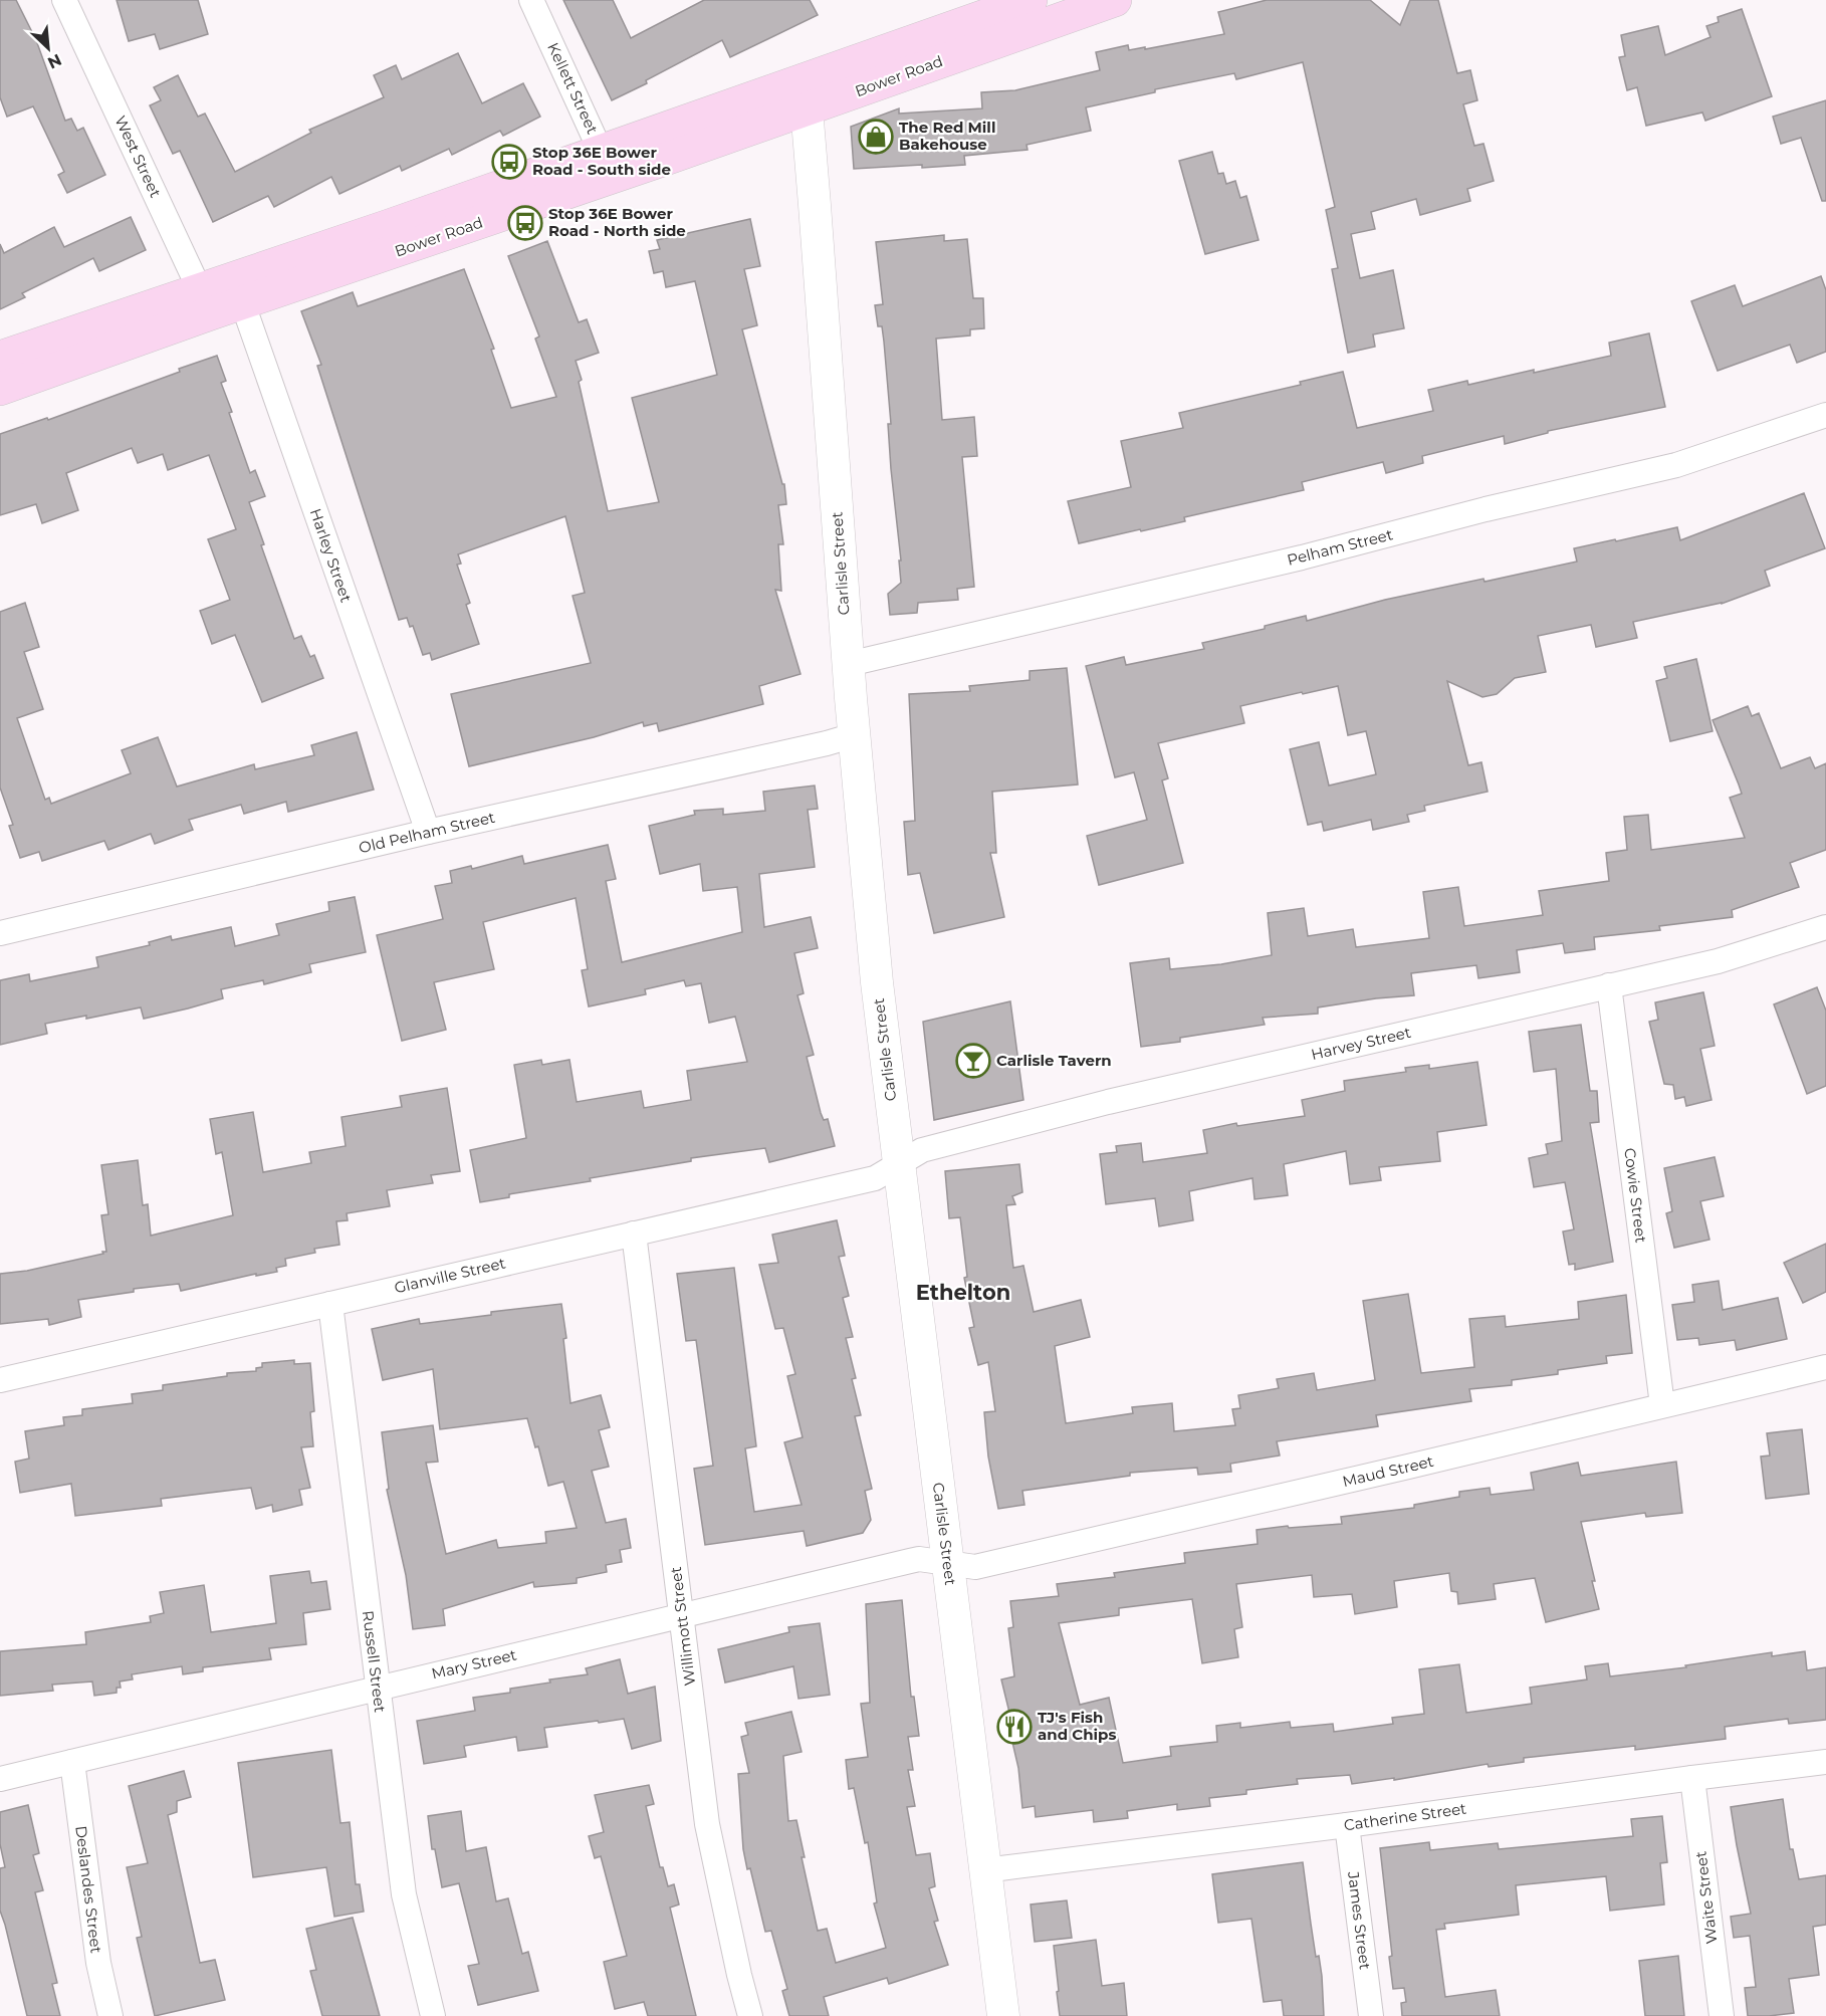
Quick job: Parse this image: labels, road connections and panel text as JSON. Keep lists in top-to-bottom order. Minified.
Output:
{"streets":{"main road":["Bower Road"],"street":["Kellett Street","West Street","Pelham Street","Harley Street","Carlisle Street","Old Pelham Street","Harvey Street","Cowie Street","Glanville Street","Maud Street","Willimott Street","Russell Street","Mary Street","Catherine Street","Deslandes Street","Waite Street","James Street"]},"crossings":[["Bower Road","Kellett Street"],["Bower Road","West Street"],["Bower Road","Harley Street"],["Bower Road","Carlisle Street"],["Pelham Street","Carlisle Street"],["Harley Street","Old Pelham Street"],["Carlisle Street","Old Pelham Street"],["Carlisle Street","Harvey Street"],["Carlisle Street","Glanville Street"],["Carlisle Street","Maud Street"],["Carlisle Street","Mary Street"],["Carlisle Street","Catherine Street"],["Harvey Street","Cowie Street"],["Harvey Street","Glanville Street"],["Cowie Street","Maud Street"],["Glanville Street","Willimott Street"],["Glanville Street","Russell Street"],["Maud Street","Mary Street"],["Willimott Street","Mary Street"],["Russell Street","Mary Street"],["Mary Street","Deslandes Street"],["Catherine Street","Waite Street"],["Catherine Street","James Street"]],"districts":["Ethelton"],"places":{"shop":["The Red Mill Bakehouse"],"bus stop":["Stop 36E Bower Road - South side","Stop 36E Bower Road - North side"],"bar":["Carlisle Tavern"],"restaurant":["TJ's Fish and Chips"]},"north":"bottom right"}
